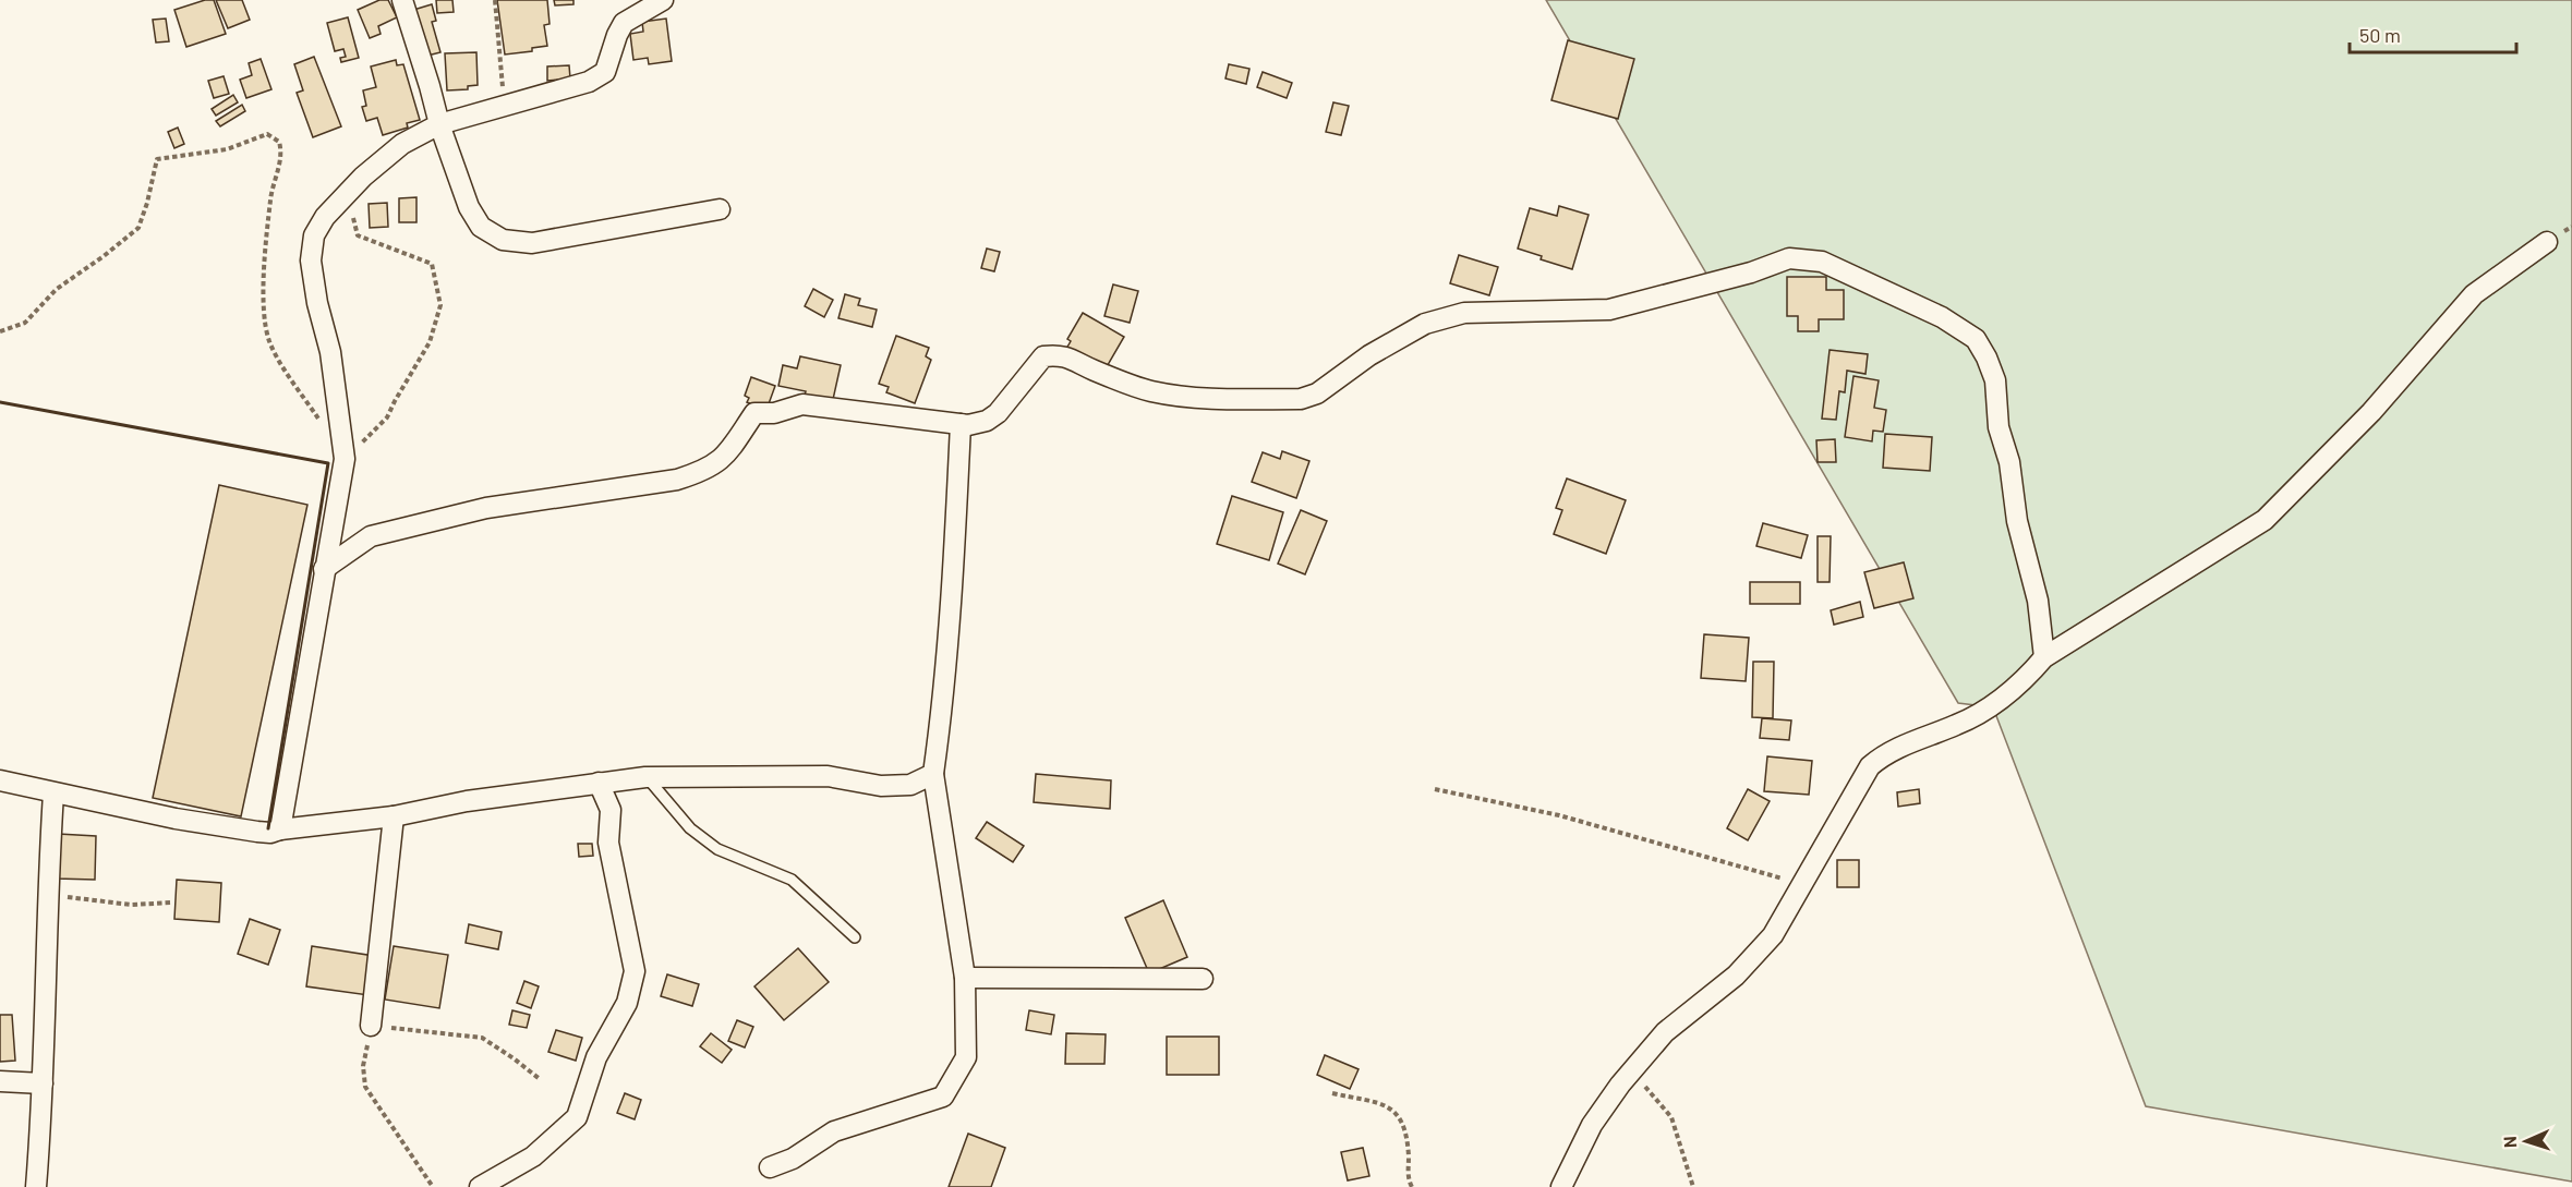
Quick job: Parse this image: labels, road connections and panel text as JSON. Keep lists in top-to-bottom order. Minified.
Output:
{"scale_bar":"50 m","north":"left"}
